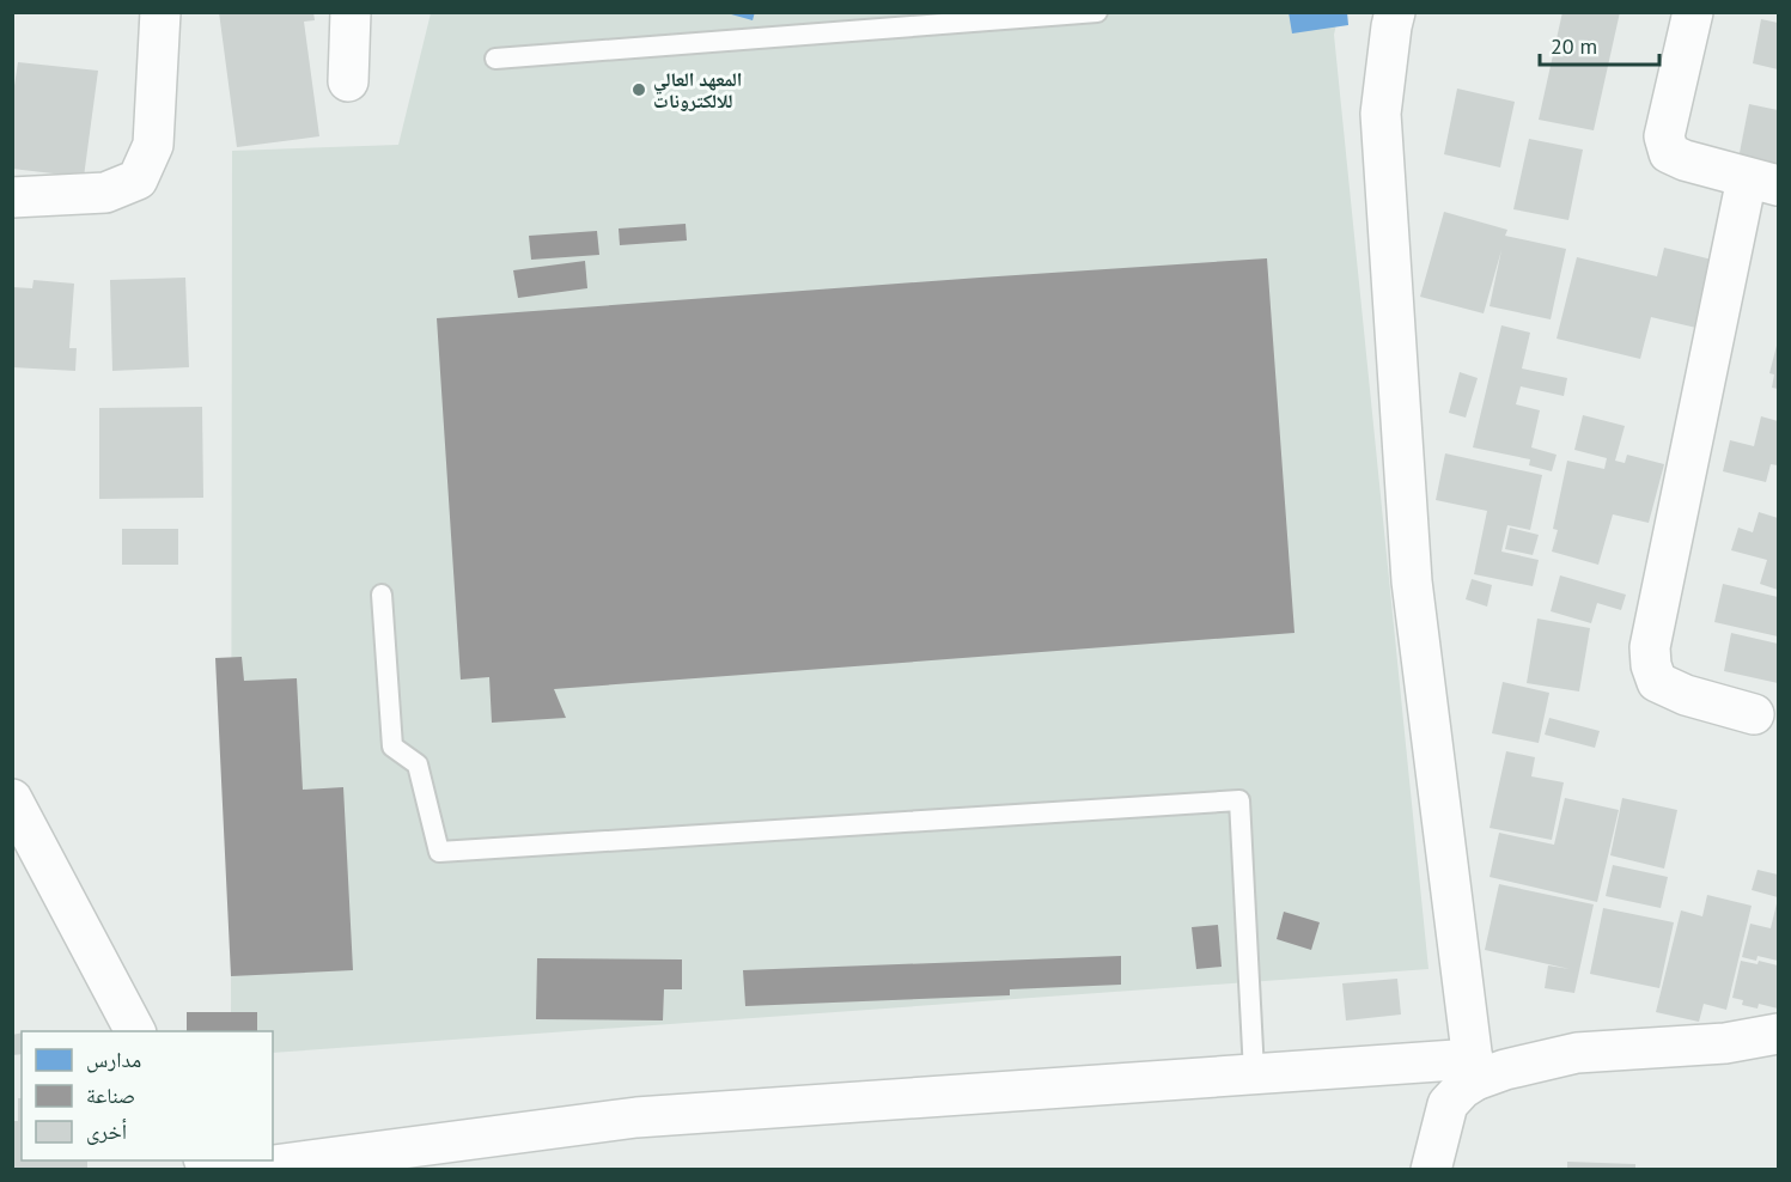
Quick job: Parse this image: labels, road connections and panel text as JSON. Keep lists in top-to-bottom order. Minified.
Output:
{"places":["المعهد العالي للالكترونات"],"legend":["مدارس","صناعة","أخرى"],"scale_bar":"20 m"}
